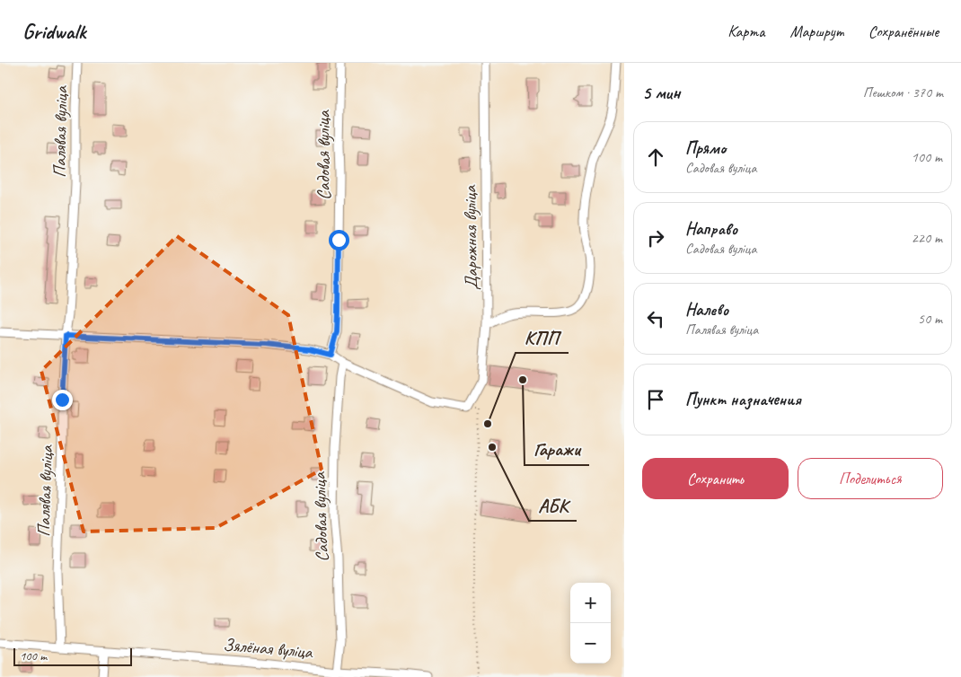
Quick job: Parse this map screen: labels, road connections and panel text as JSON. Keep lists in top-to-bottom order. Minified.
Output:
{"streets":{"street":["Палявая вуліца","Садовая вуліца","Дарожная вуліца","Зялёная вуліца"]},"crossings":[["Палявая вуліца","Зялёная вуліца"],["Садовая вуліца","Зялёная вуліца"]],"places":["Гаражи","КПП","АБК"],"scale_bar":"100 m","page":{"header":"Gridwalk","nav":["Карта","Маршрут","Сохранённые"],"heading":["5 мин","Пешком · 370 m"],"list":[["Прямо","Садовая вуліца","100 m"],["Направо","Садовая вуліца","220 m"],["Налево","Палявая вуліца","50 m"],"Пункт назначения"],"buttons":["Сохранить","Поделиться"],"map_buttons":["+","−"],"scale":"100 m"}}
